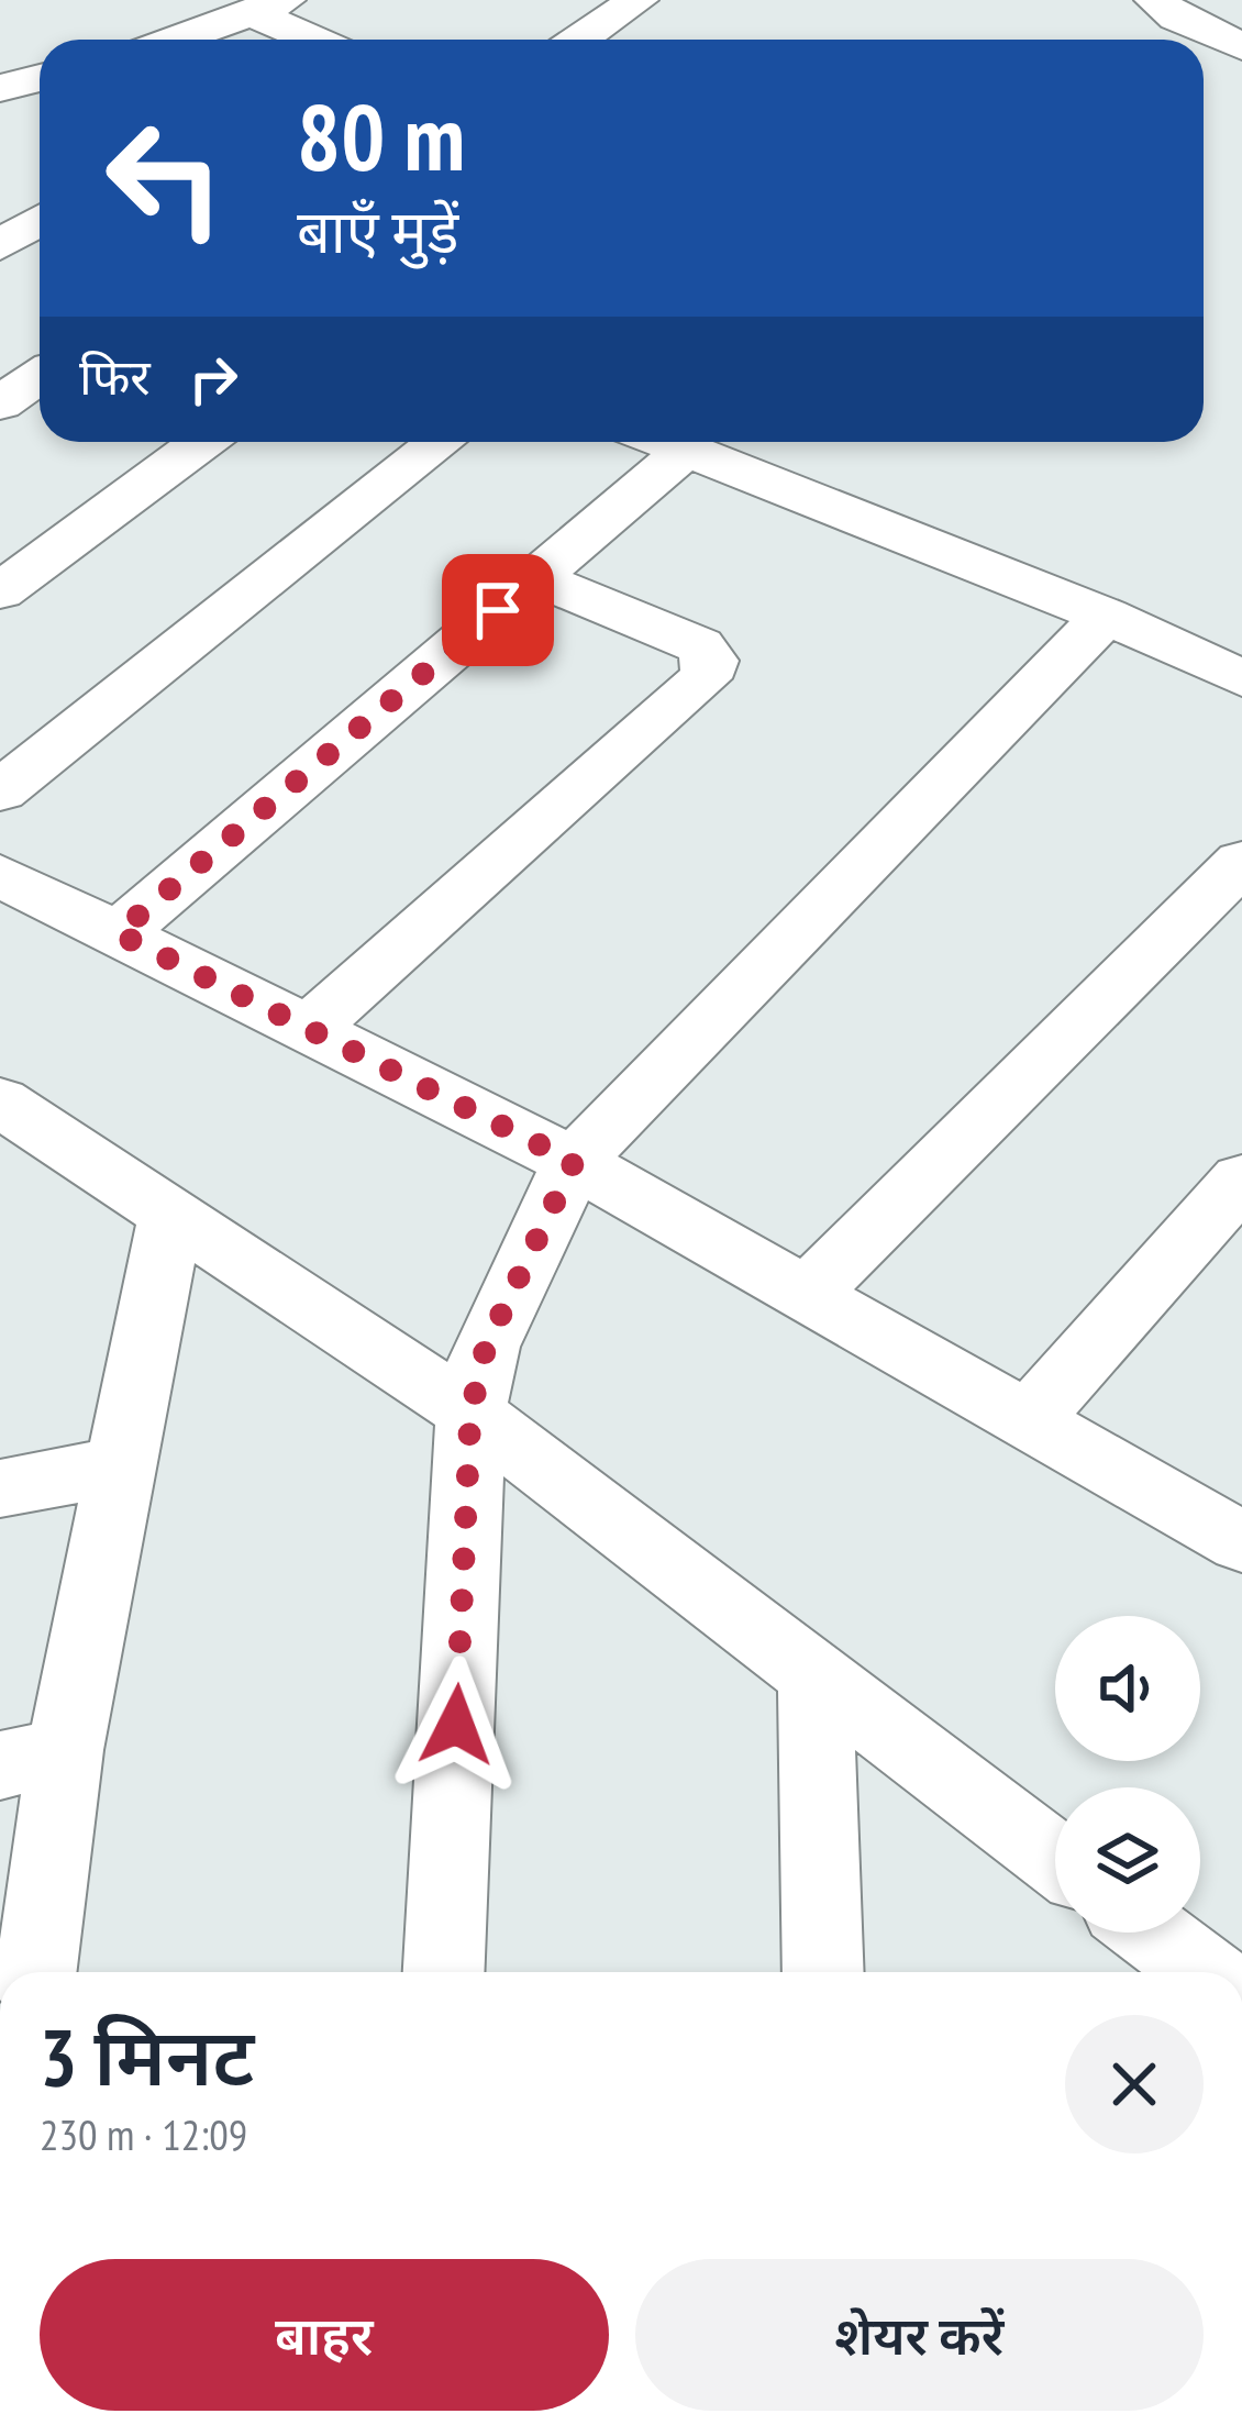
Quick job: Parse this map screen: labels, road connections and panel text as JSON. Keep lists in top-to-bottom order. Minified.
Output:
{"page":{"turn":["80 m","बाएँ मुड़ें"],"then":"फिर","heading":["3 मिनट","230 m · 12:09"],"buttons":["बाहर","शेयर करें"]}}
